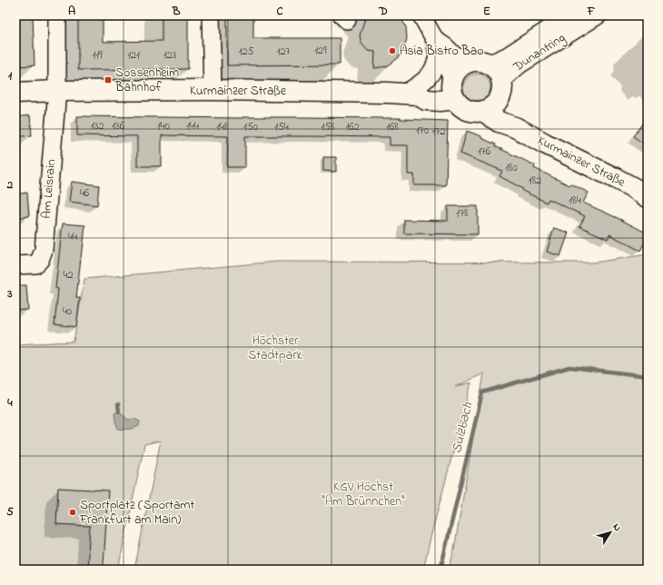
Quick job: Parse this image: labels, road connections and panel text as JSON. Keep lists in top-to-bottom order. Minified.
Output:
{"streets":{"main road":["Kurmainzer Straße"],"street":["Dunantring","Am Leisrain"]},"crossings":[["Dunantring","Kurmainzer Straße"],["Kurmainzer Straße","Am Leisrain"]],"water":["Sulzbach"],"parks":["Höchster Stadtpark","KGV Höchst \"Am Brünnchen\""],"places":{"other":["Asia Bistro Bao","Sportplatz (Sportamt Frankfurt am Main)"],"transit":["Sossenheim Bahnhof"]},"house_numbers":["129","125","127","119","121","123","132","136","140","144","148","150","154","158","162","168","170","172","176","180","182","46","184","178","44","42","40"],"north":"top right","grid":{"columns":["A","B","C","D","E","F"],"rows":["1","2","3","4","5"]}}
